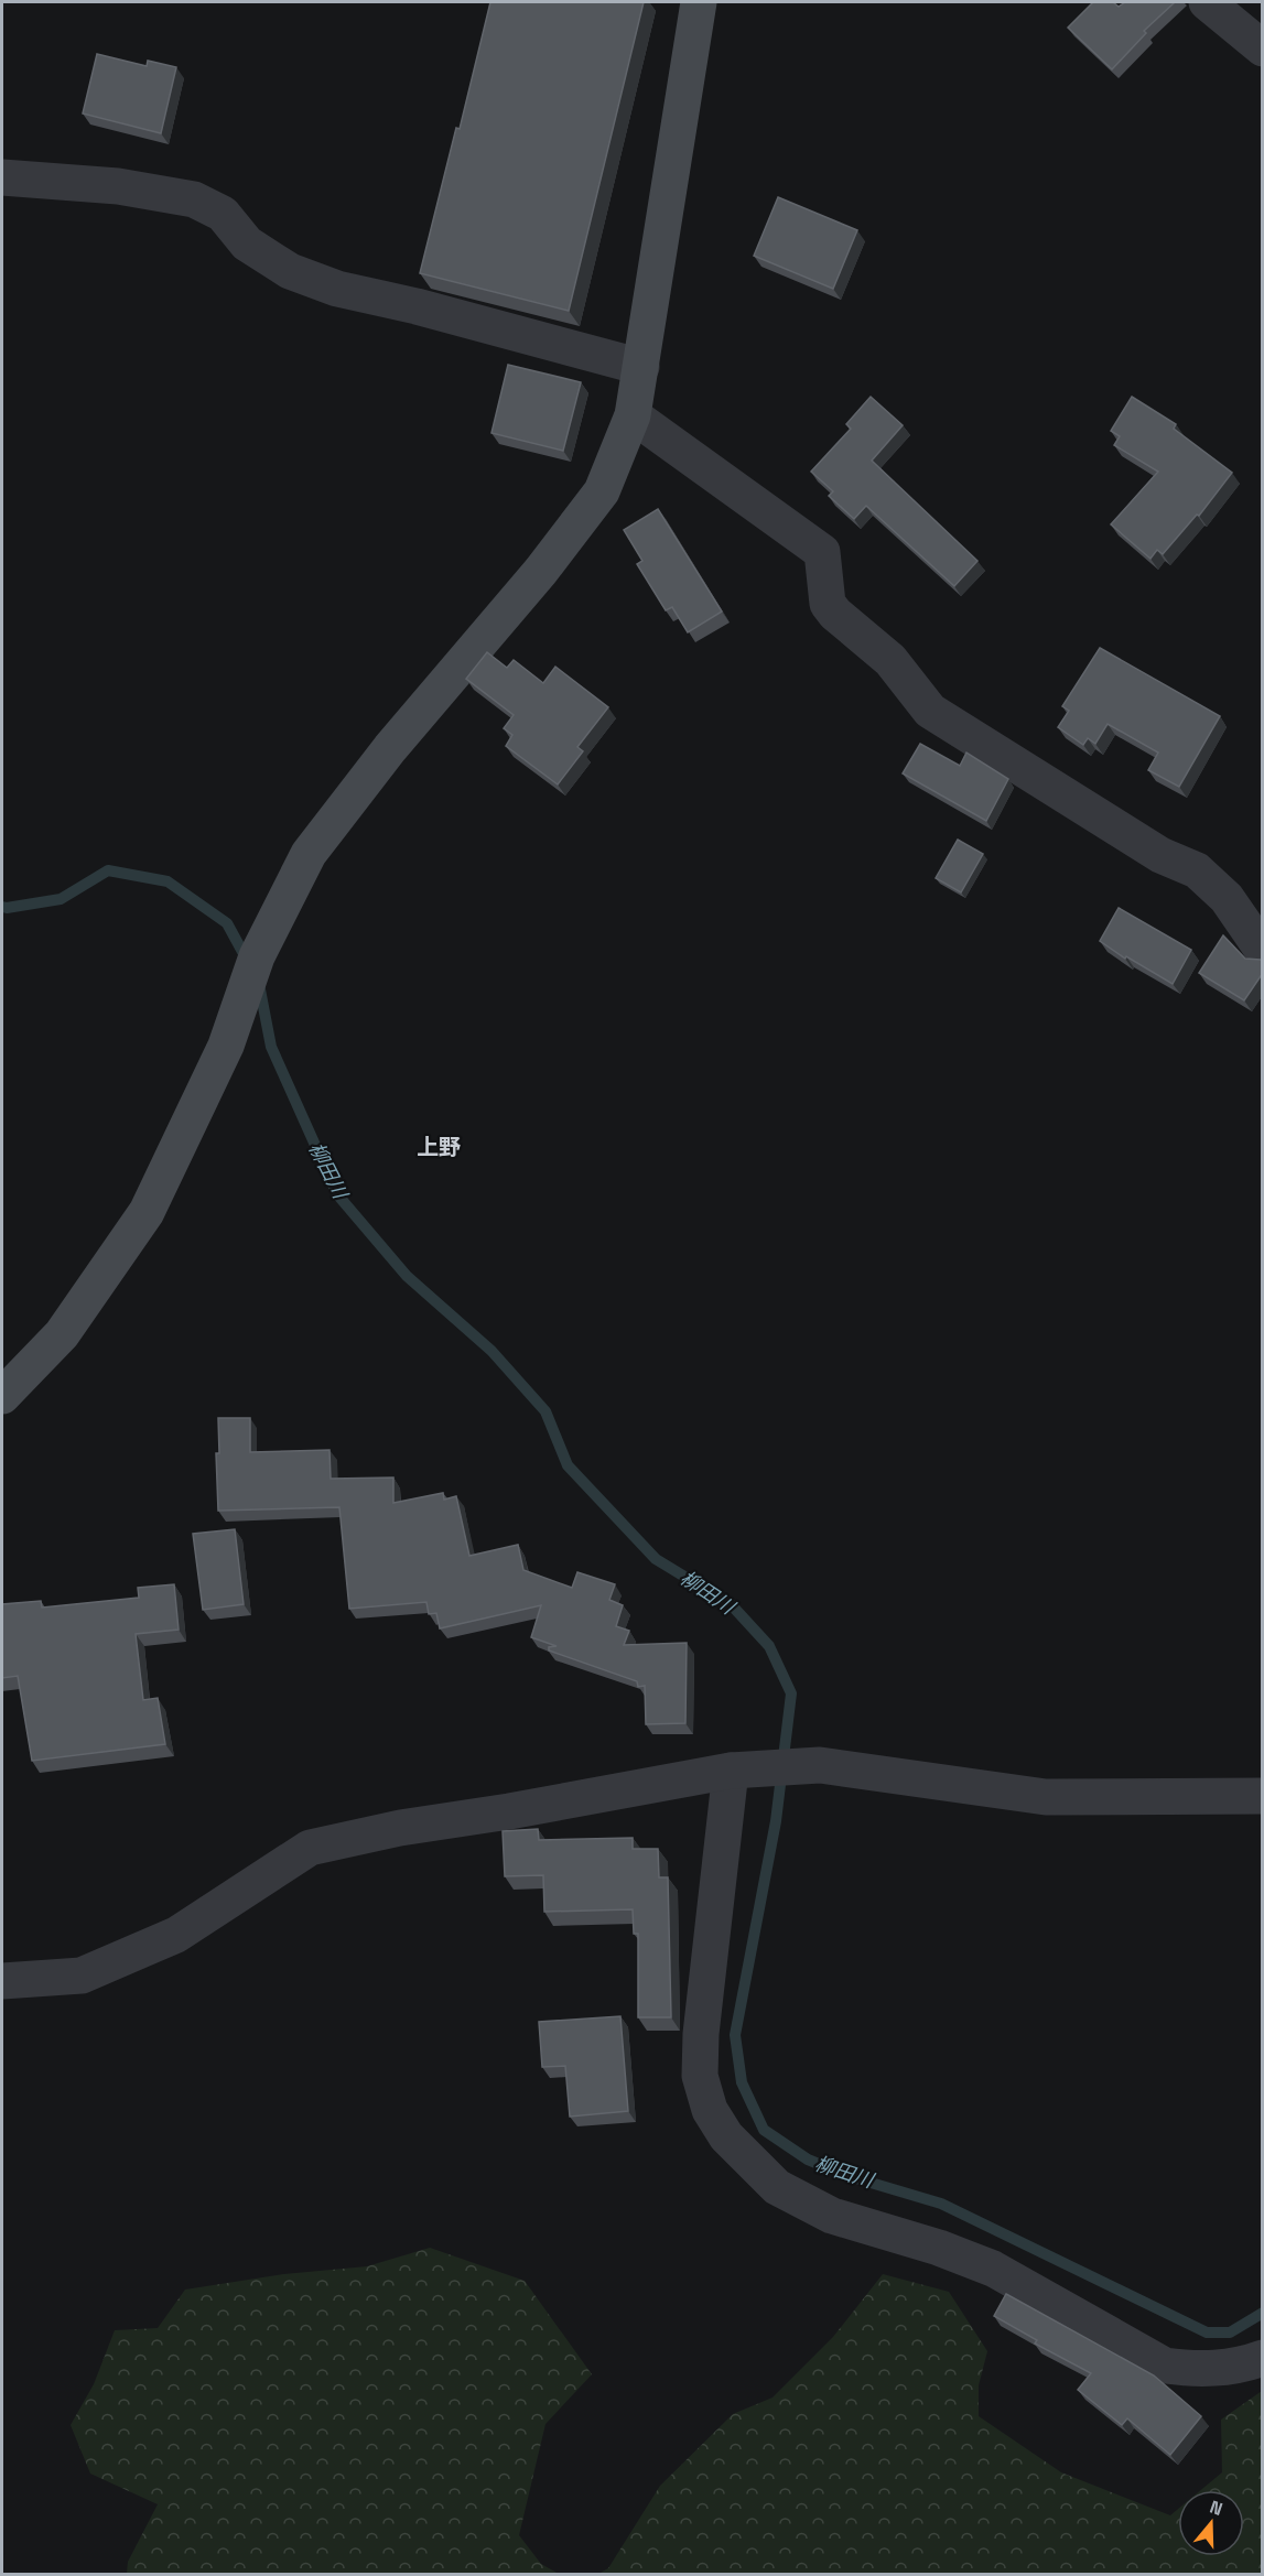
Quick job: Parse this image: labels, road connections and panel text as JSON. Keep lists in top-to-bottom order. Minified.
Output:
{"districts":["上野"],"water":["柳田川"],"north":"top"}
